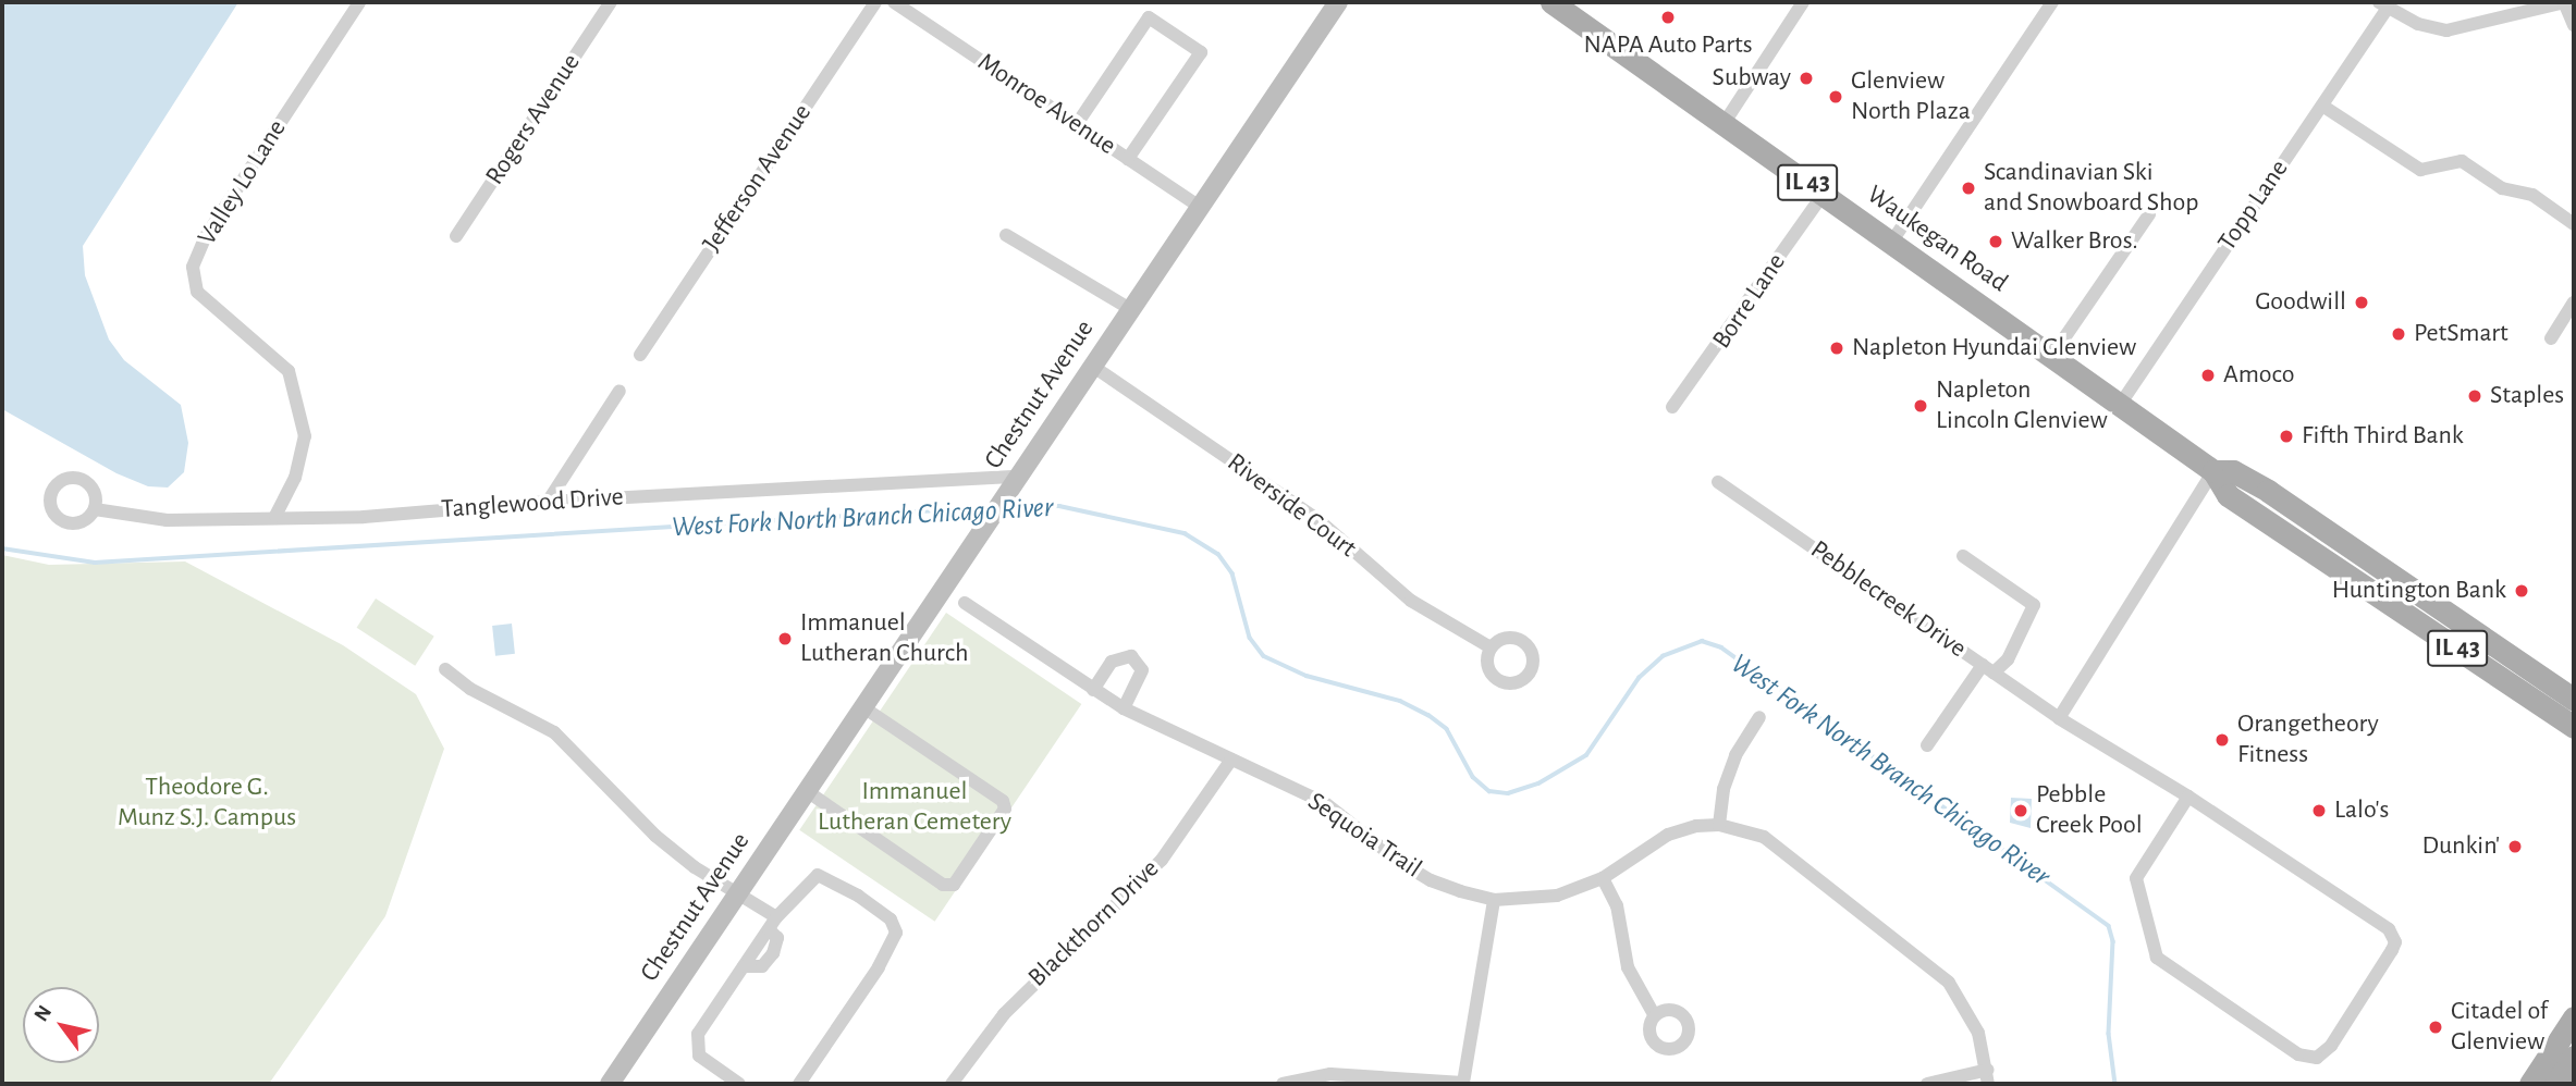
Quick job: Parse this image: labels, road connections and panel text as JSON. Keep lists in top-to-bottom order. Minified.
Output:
{"streets":{"main road":["IL 43","Waukegan Road"],"street":["Monroe Avenue","Rogers Avenue","Jefferson Avenue","Valley Lo Lane","Topp Lane","Borre Lane","Chestnut Avenue","Tanglewood Drive","Riverside Court","Pebblecreek Drive","Sequoia Trail","Blackthorn Drive"]},"crossings":[["Monroe Avenue","Chestnut Avenue"],["Valley Lo Lane","Tanglewood Drive"],["Topp Lane","Waukegan Road"],["Waukegan Road","Borre Lane"],["Chestnut Avenue","Tanglewood Drive"],["Chestnut Avenue","Riverside Court"],["Sequoia Trail","Blackthorn Drive"]],"water":["West Fork North Branch Chicago River"],"parks":["Theodore G. Munz S.J. Campus","Immanuel Lutheran Cemetery"],"places":["NAPA Auto Parts","Subway","Glenview North Plaza","Scandinavian Ski and Snowboard Shop","Walker Bros.","Goodwill","PetSmart","Napleton Hyundai Glenview","Amoco","Staples","Napleton Lincoln Glenview","Fifth Third Bank","Huntington Bank","Immanuel Lutheran Church","Orangetheory Fitness","Pebble Creek Pool","Lalo's","Dunkin'","Citadel of Glenview"],"north":"top left"}
